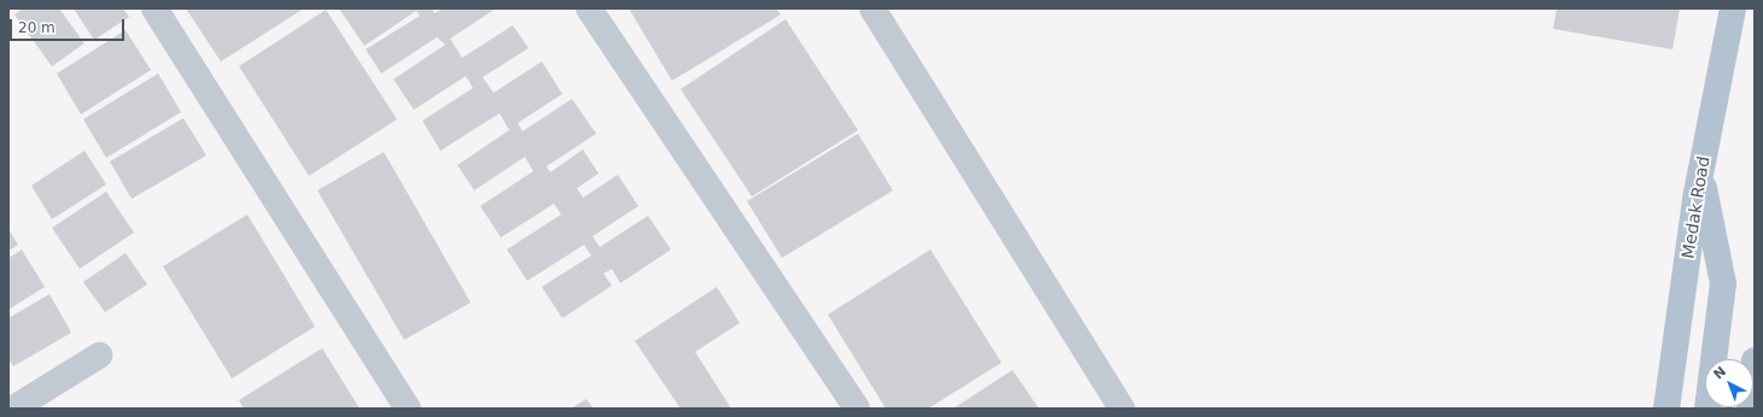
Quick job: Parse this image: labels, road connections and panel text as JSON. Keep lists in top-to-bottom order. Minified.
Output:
{"streets":{"main road":["Medak Road"]},"scale_bar":"20 m","north":"top left"}
